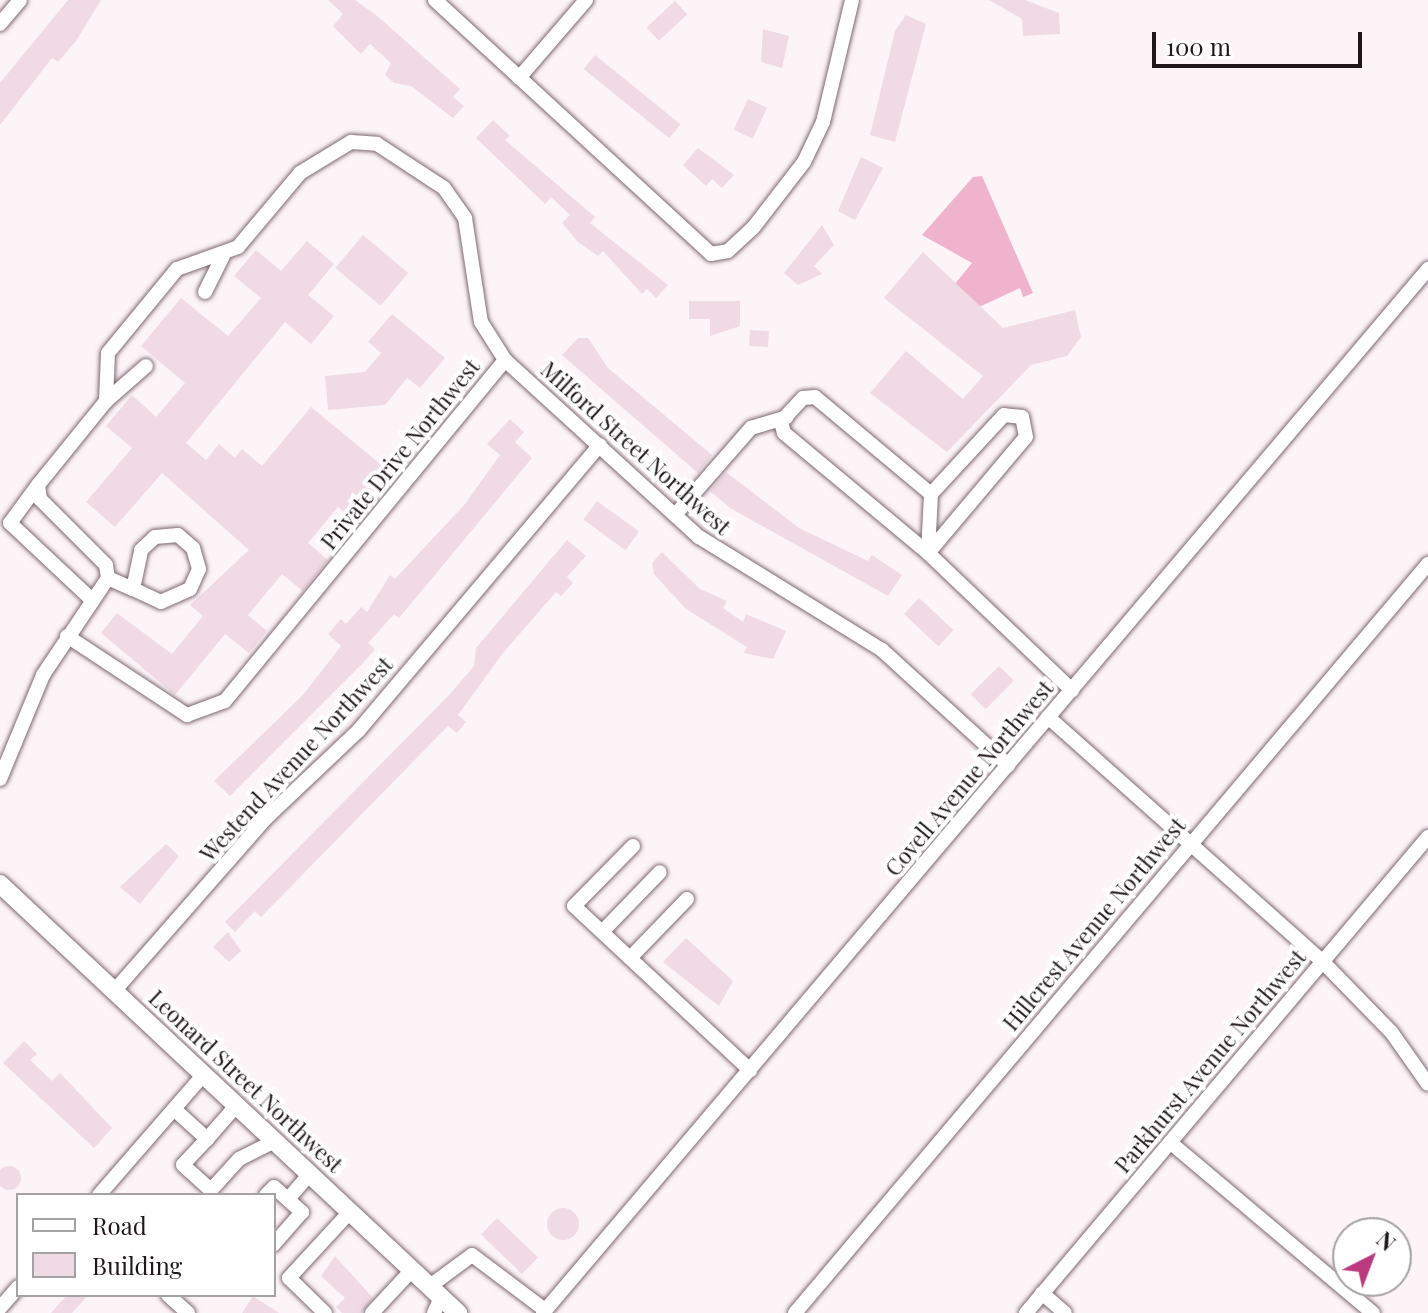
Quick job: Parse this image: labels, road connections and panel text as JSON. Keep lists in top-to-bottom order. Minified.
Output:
{"streets":{"main road":["Leonard Street Northwest"],"street":["Milford Street Northwest","Private Drive Northwest","Westend Avenue Northwest","Covell Avenue Northwest","Hillcrest Avenue Northwest","Parkhurst Avenue Northwest"]},"crossings":[["Milford Street Northwest","Private Drive Northwest"],["Milford Street Northwest","Westend Avenue Northwest"],["Milford Street Northwest","Covell Avenue Northwest"],["Westend Avenue Northwest","Leonard Street Northwest"]],"legend":["Road","Building"],"scale_bar":"100 m","north":"top right"}
